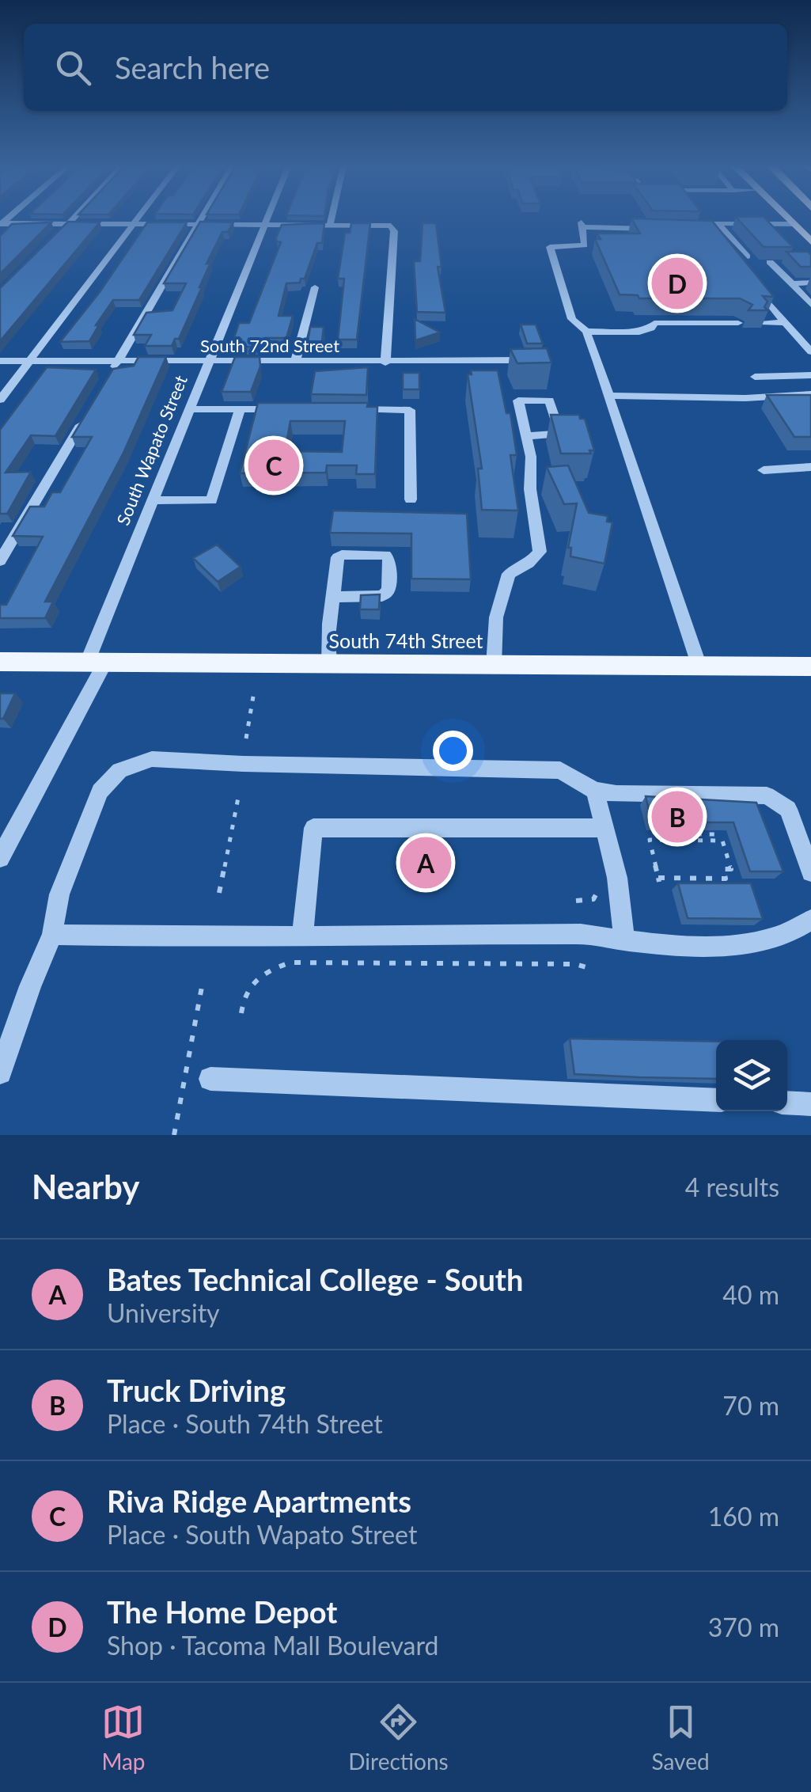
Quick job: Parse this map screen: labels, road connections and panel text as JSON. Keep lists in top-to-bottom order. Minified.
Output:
{"streets":{"main road":["South 74th Street"],"street":["South 72nd Street","South Wapato Street"]},"crossings":[["South 72nd Street","South Wapato Street"],["South Wapato Street","South 74th Street"]],"page":{"search":"Search here","pins":["D","C","B","A"],"heading":["Nearby","4 results"],"list":[{"mark":"A","name":"Bates Technical College - South","note":"University","value":"40 m"},{"mark":"B","name":"Truck Driving","note":"Place · South 74th Street","value":"70 m"},{"mark":"C","name":"Riva Ridge Apartments","note":"Place · South Wapato Street","value":"160 m"},{"mark":"D","name":"The Home Depot","note":"Shop · Tacoma Mall Boulevard","value":"370 m"}],"nav":["Map","Directions","Saved"]}}
